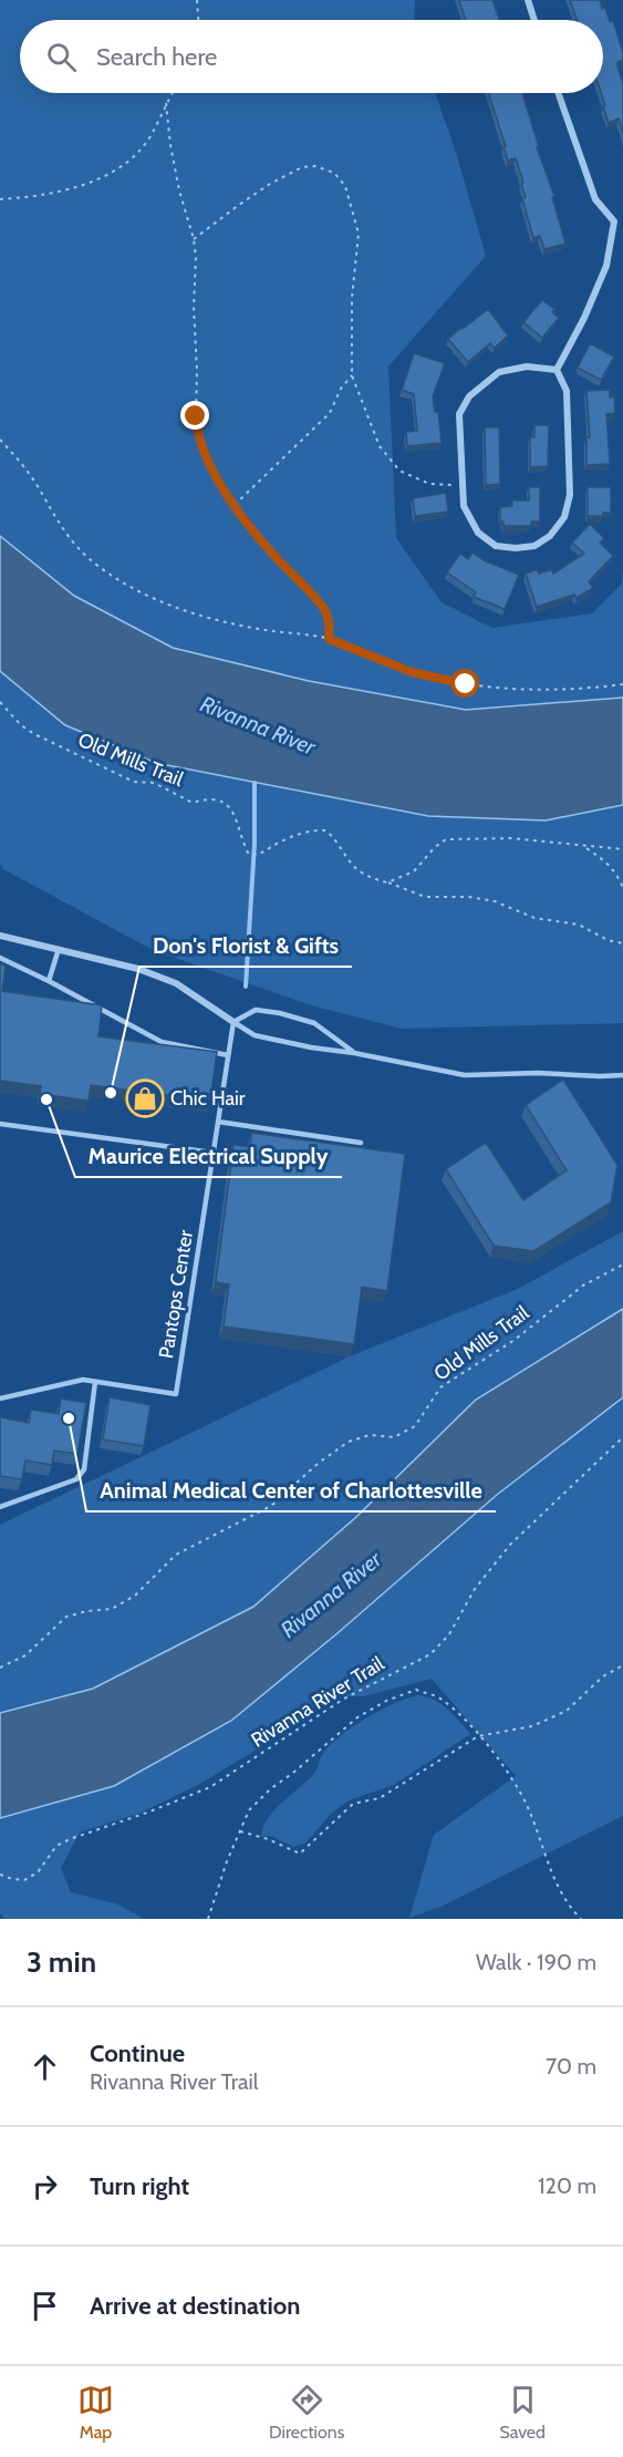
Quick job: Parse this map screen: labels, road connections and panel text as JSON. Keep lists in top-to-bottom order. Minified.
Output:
{"streets":{"lane":["Pantops Center"],"path":["Old Mills Trail","Rivanna River Trail"]},"water":["Rivanna River"],"places":{"other":["Don's Florist & Gifts","Maurice Electrical Supply","Animal Medical Center of Charlottesville"],"shop":["Chic Hair"]},"page":{"search":"Search here","heading":["3 min","Walk · 190 m"],"list":[["Continue","Rivanna River Trail","70 m"],["Turn right","120 m"],"Arrive at destination"],"nav":["Map","Directions","Saved"]}}
